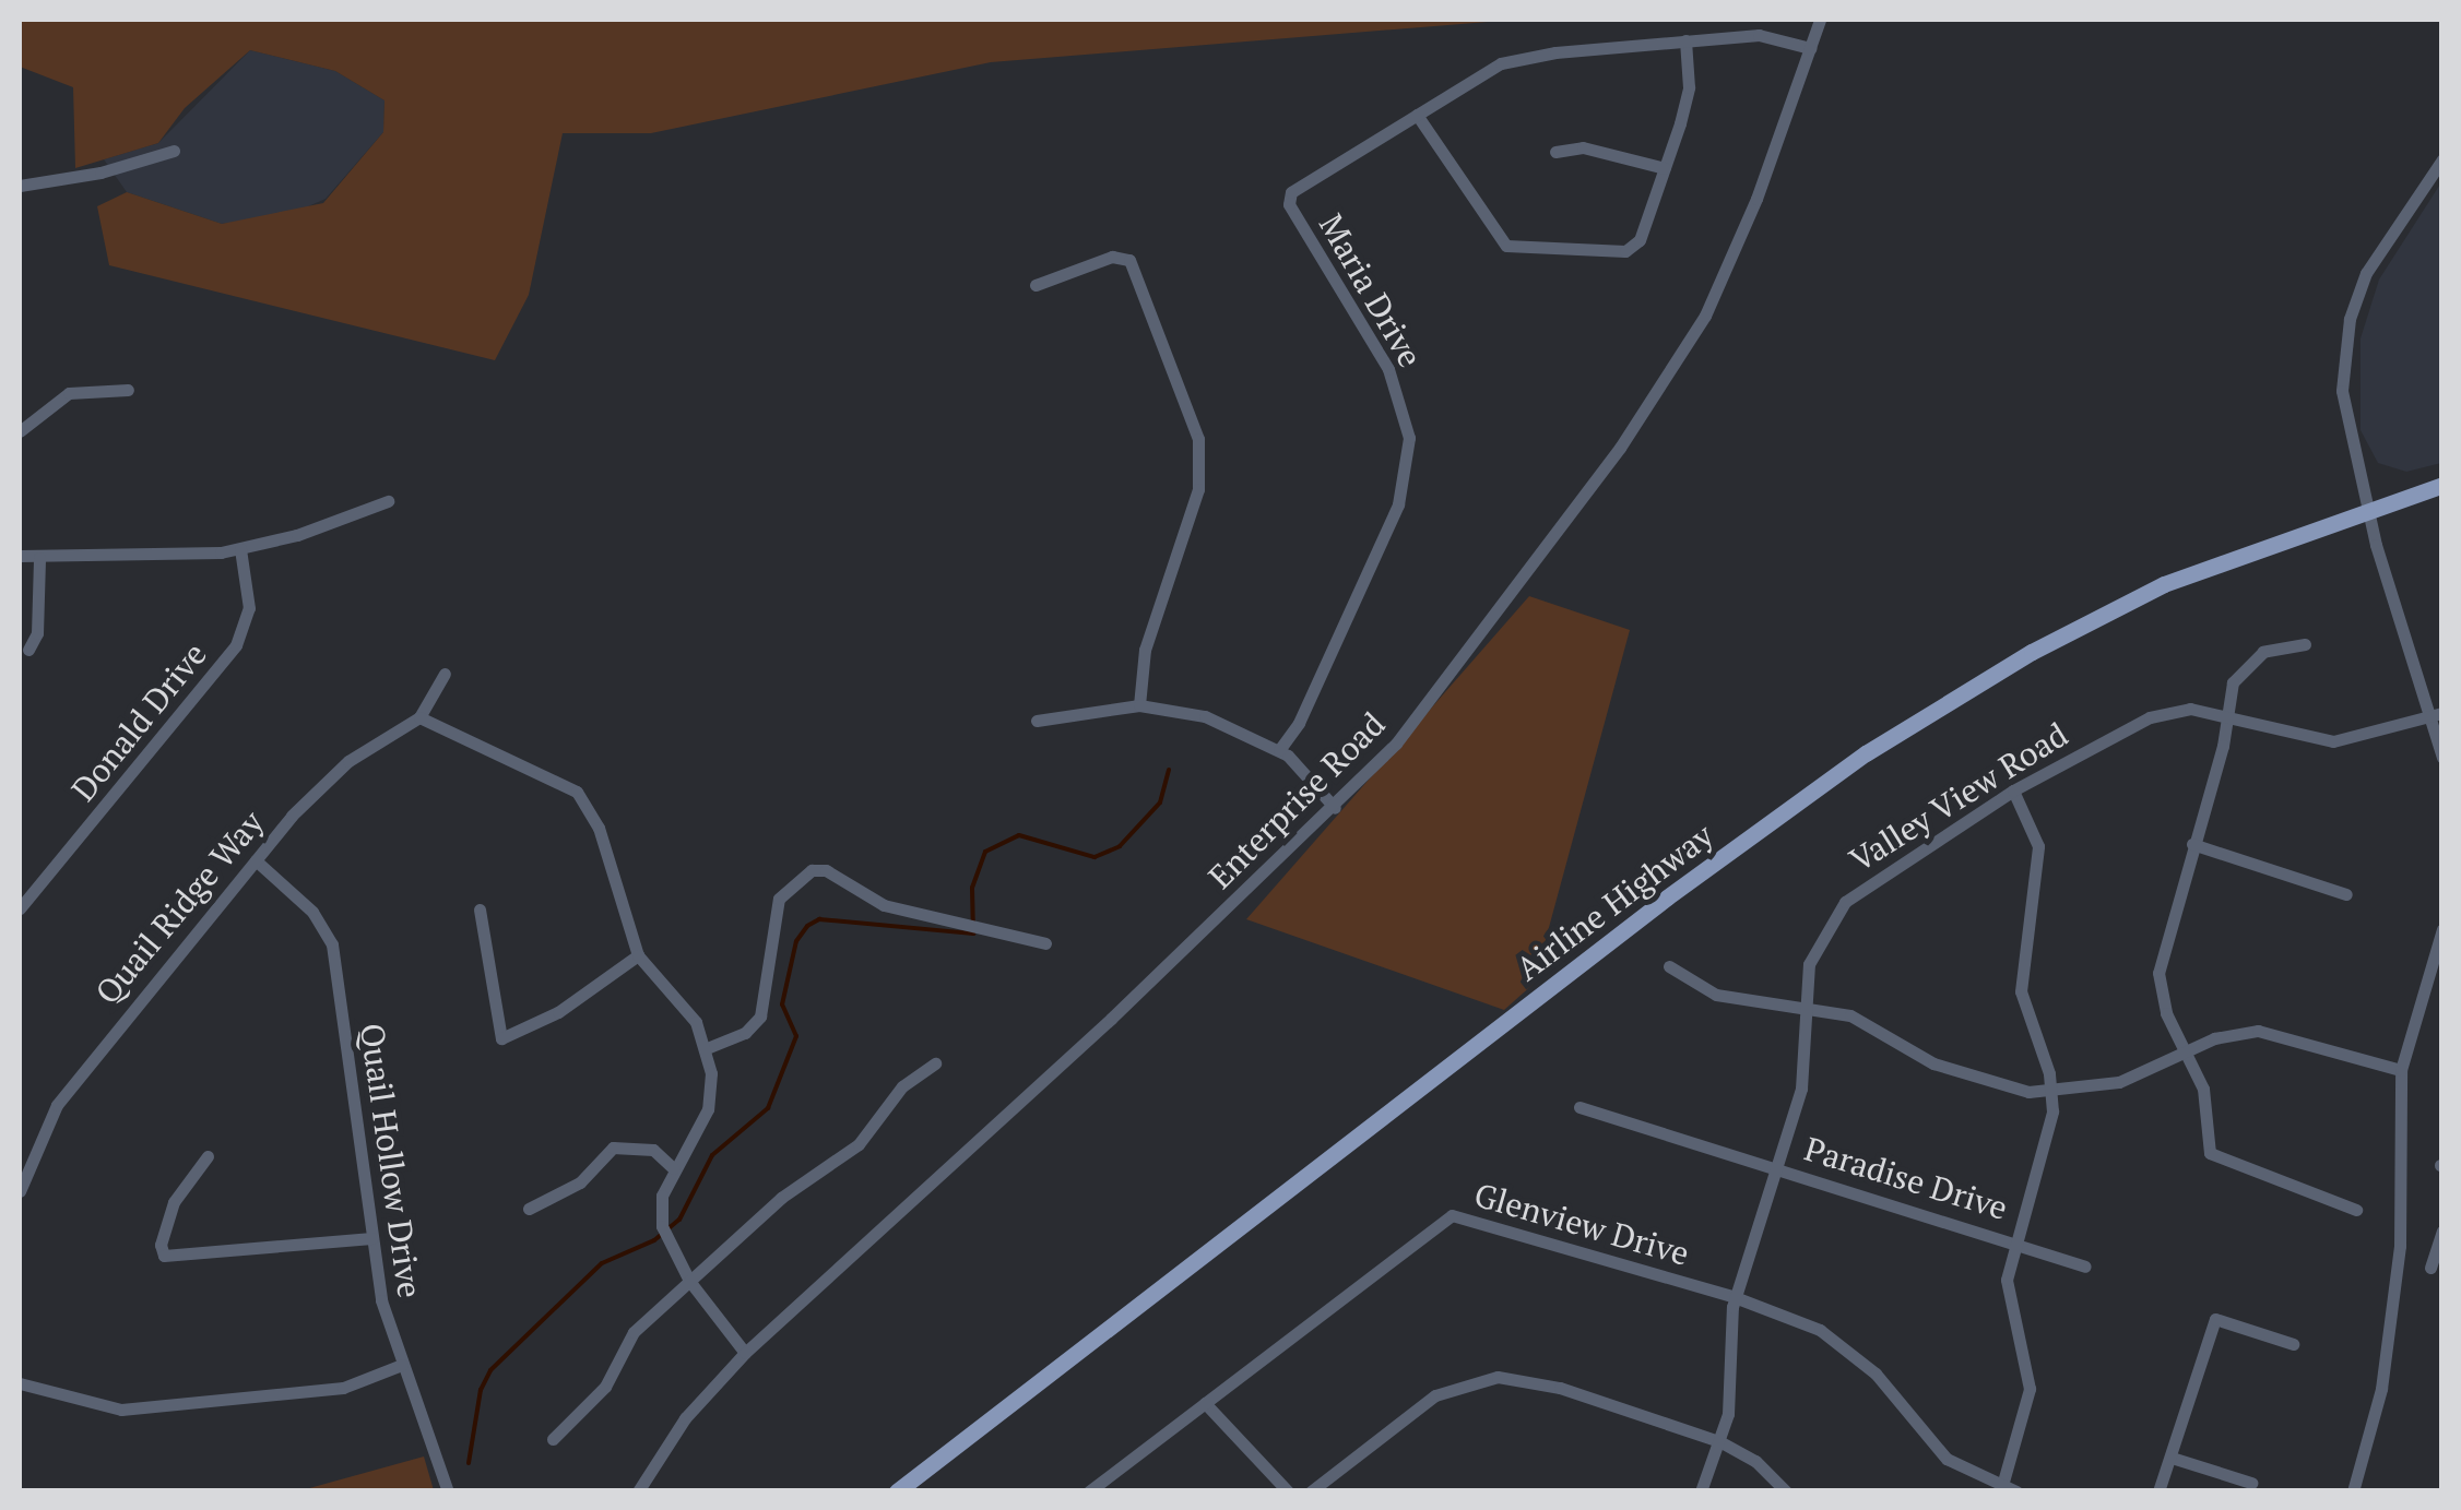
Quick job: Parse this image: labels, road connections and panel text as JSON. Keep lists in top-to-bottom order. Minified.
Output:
{"streets":{"main road":["Airline Highway"],"street":["Maria Drive","Donald Drive","Valley View Road","Enterprise Road","Quail Ridge Way","Quail Hollow Drive","Paradise Drive","Glenview Drive"]},"crossings":[["Maria Drive","Enterprise Road"],["Valley View Road","Paradise Drive"],["Valley View Road","Glenview Drive"],["Quail Ridge Way","Quail Hollow Drive"]]}
